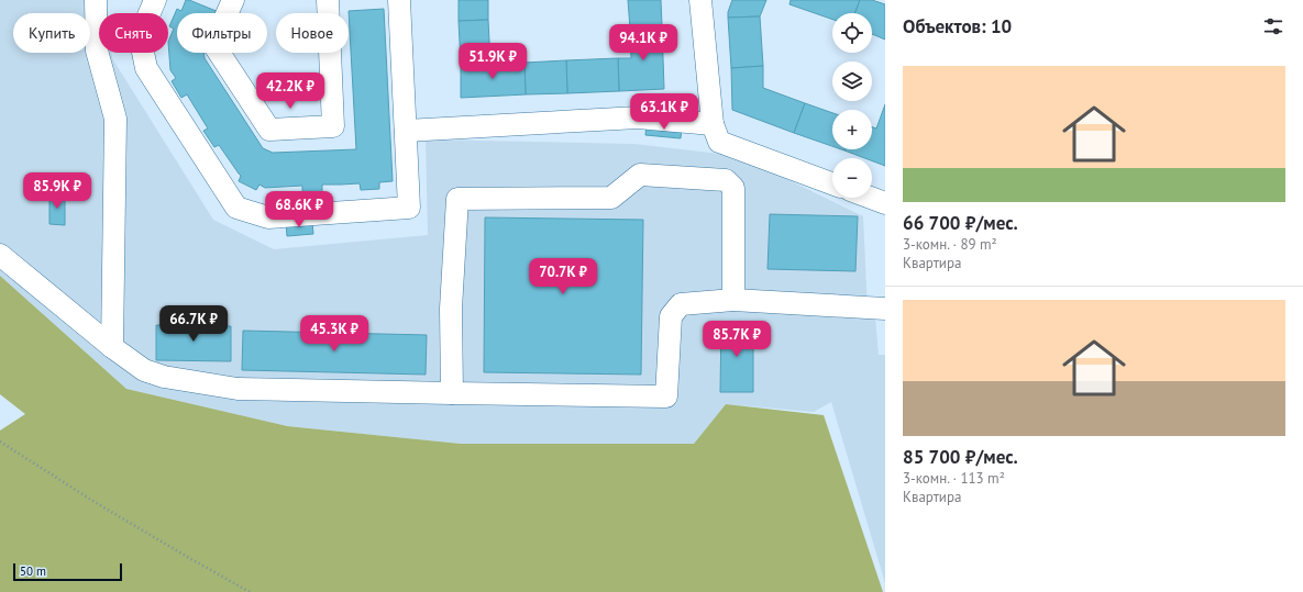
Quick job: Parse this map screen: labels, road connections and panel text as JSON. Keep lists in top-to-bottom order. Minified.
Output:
{"scale_bar":"50 m","page":{"heading":"Объектов: 10","map_buttons":["+","−"],"chip":["Купить","Снять","Фильтры","Новое"],"price":["94.1K ₽","51.9K ₽","42.2K ₽","63.1K ₽","85.9K ₽","68.6K ₽","70.7K ₽","66.7K ₽","45.3K ₽","85.7K ₽"],"list":[{"name":"66 700 ₽/мес.","note":"3-комн. · 89 m² · Квартира"},{"name":"85 700 ₽/мес.","note":"3-комн. · 113 m² · Квартира"}],"scale":"50 m"}}
